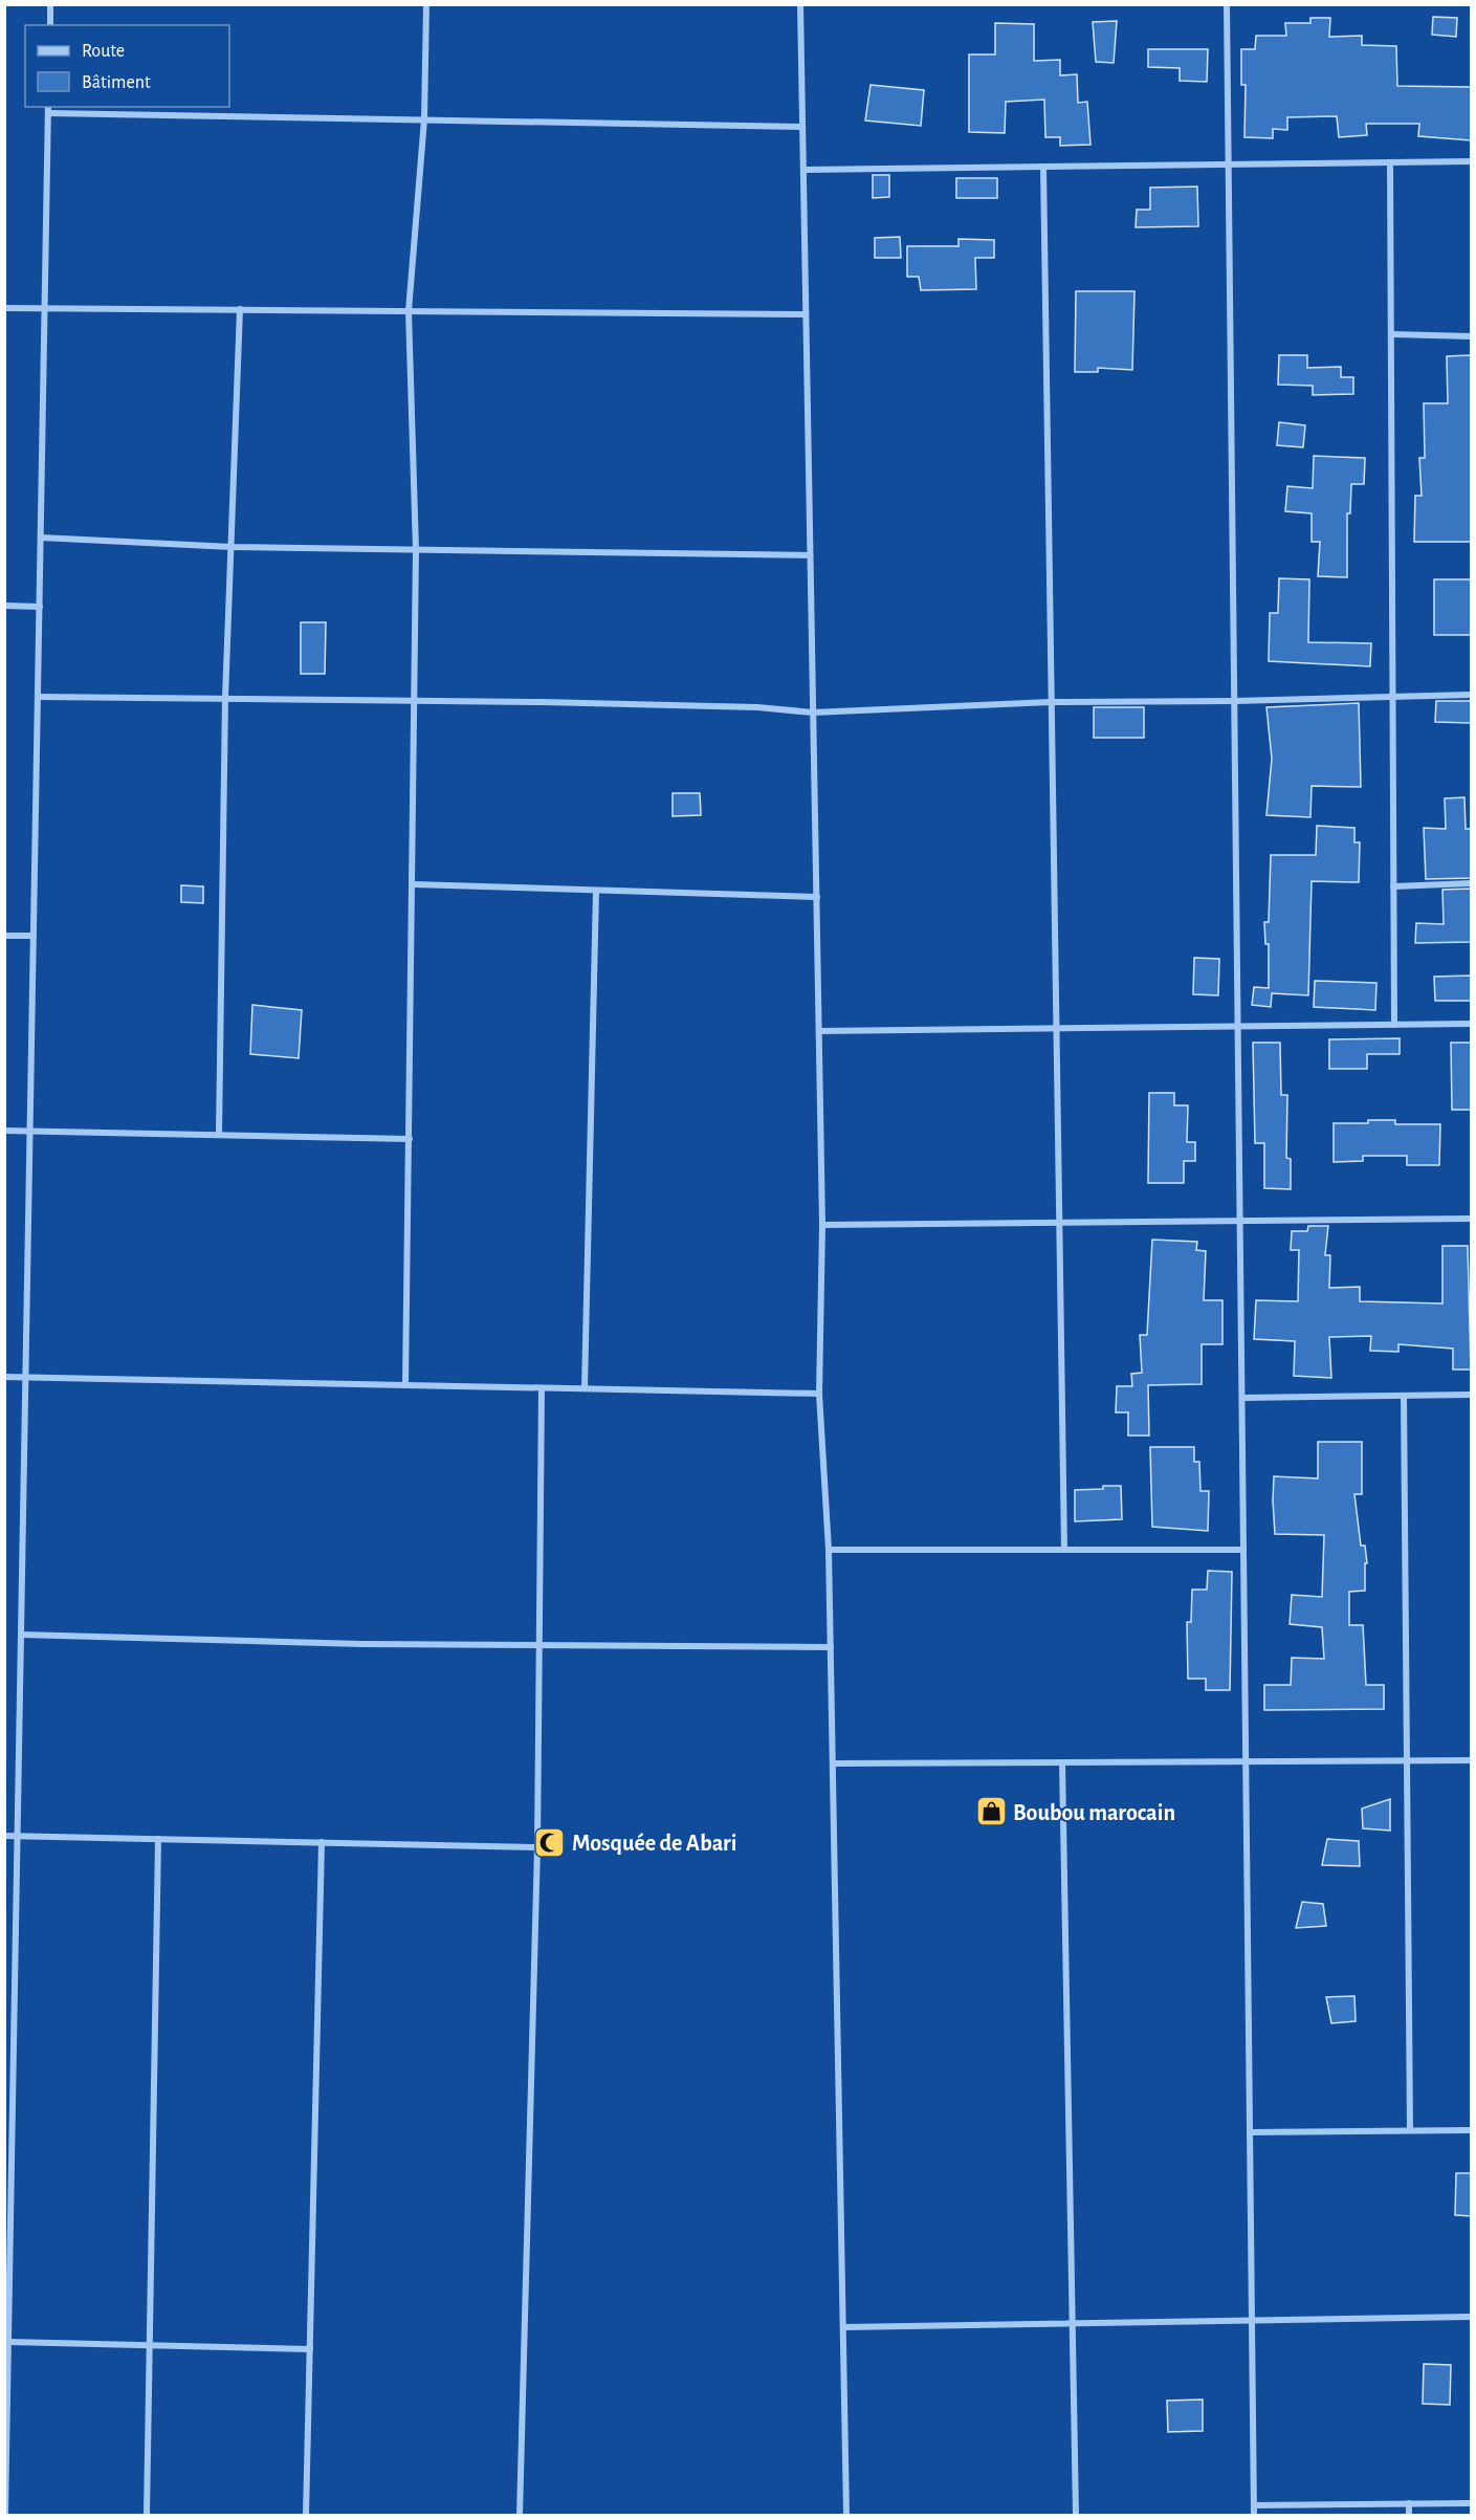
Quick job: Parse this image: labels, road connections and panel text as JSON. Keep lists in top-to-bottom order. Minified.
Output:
{"places":{"shop":["Boubou marocain"],"mosque":["Mosquée de Abari"]},"legend":["Route","Bâtiment"]}
